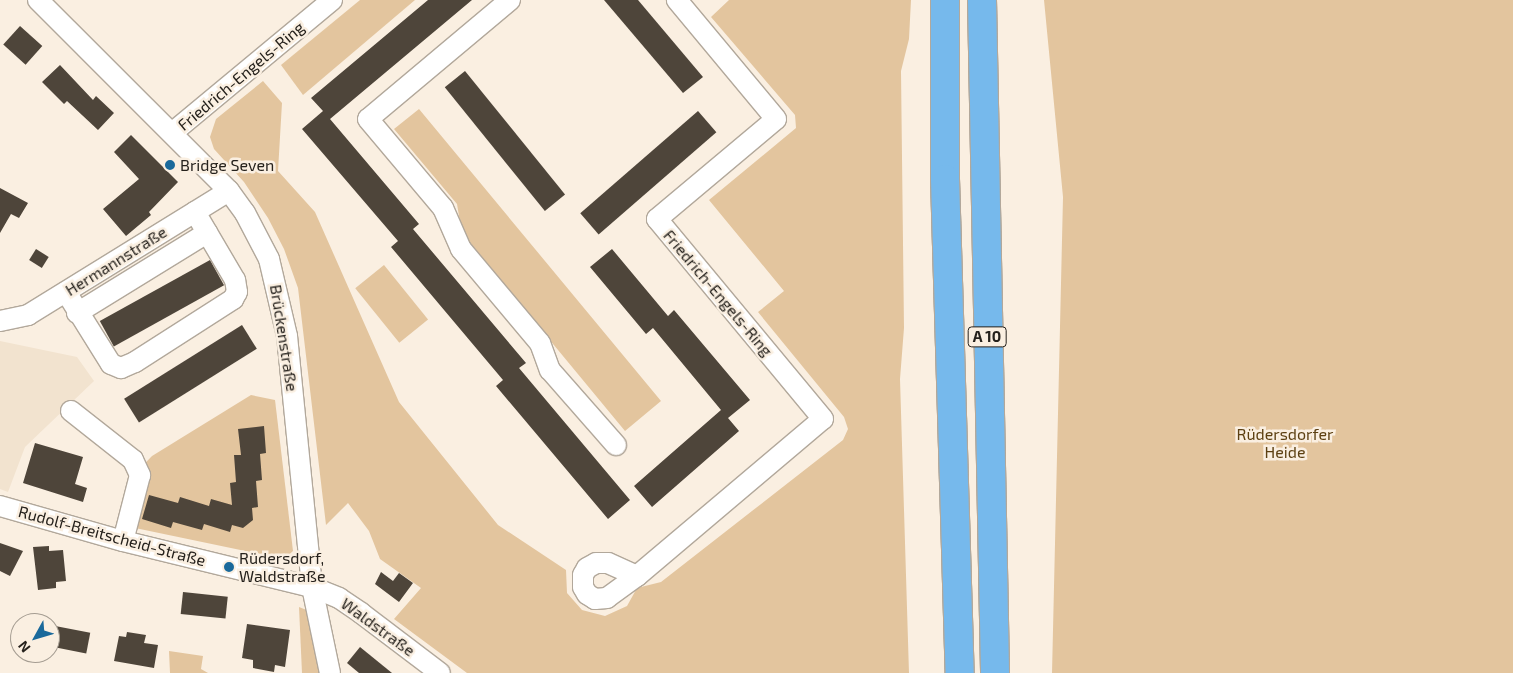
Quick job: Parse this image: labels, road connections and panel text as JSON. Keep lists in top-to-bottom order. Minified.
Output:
{"streets":{"highway":["A 10"],"street":["Friedrich-Engels-Ring","Hermannstraße","Brückenstraße","Rudolf-Breitscheid-Straße","Waldstraße"]},"crossings":[["Friedrich-Engels-Ring","Brückenstraße"],["Hermannstraße","Brückenstraße"],["Brückenstraße","Rudolf-Breitscheid-Straße"],["Brückenstraße","Waldstraße"],["Rudolf-Breitscheid-Straße","Waldstraße"]],"parks":["Rüdersdorfer Heide"],"places":["Bridge Seven","Rüdersdorf, Waldstraße"],"north":"bottom left"}
